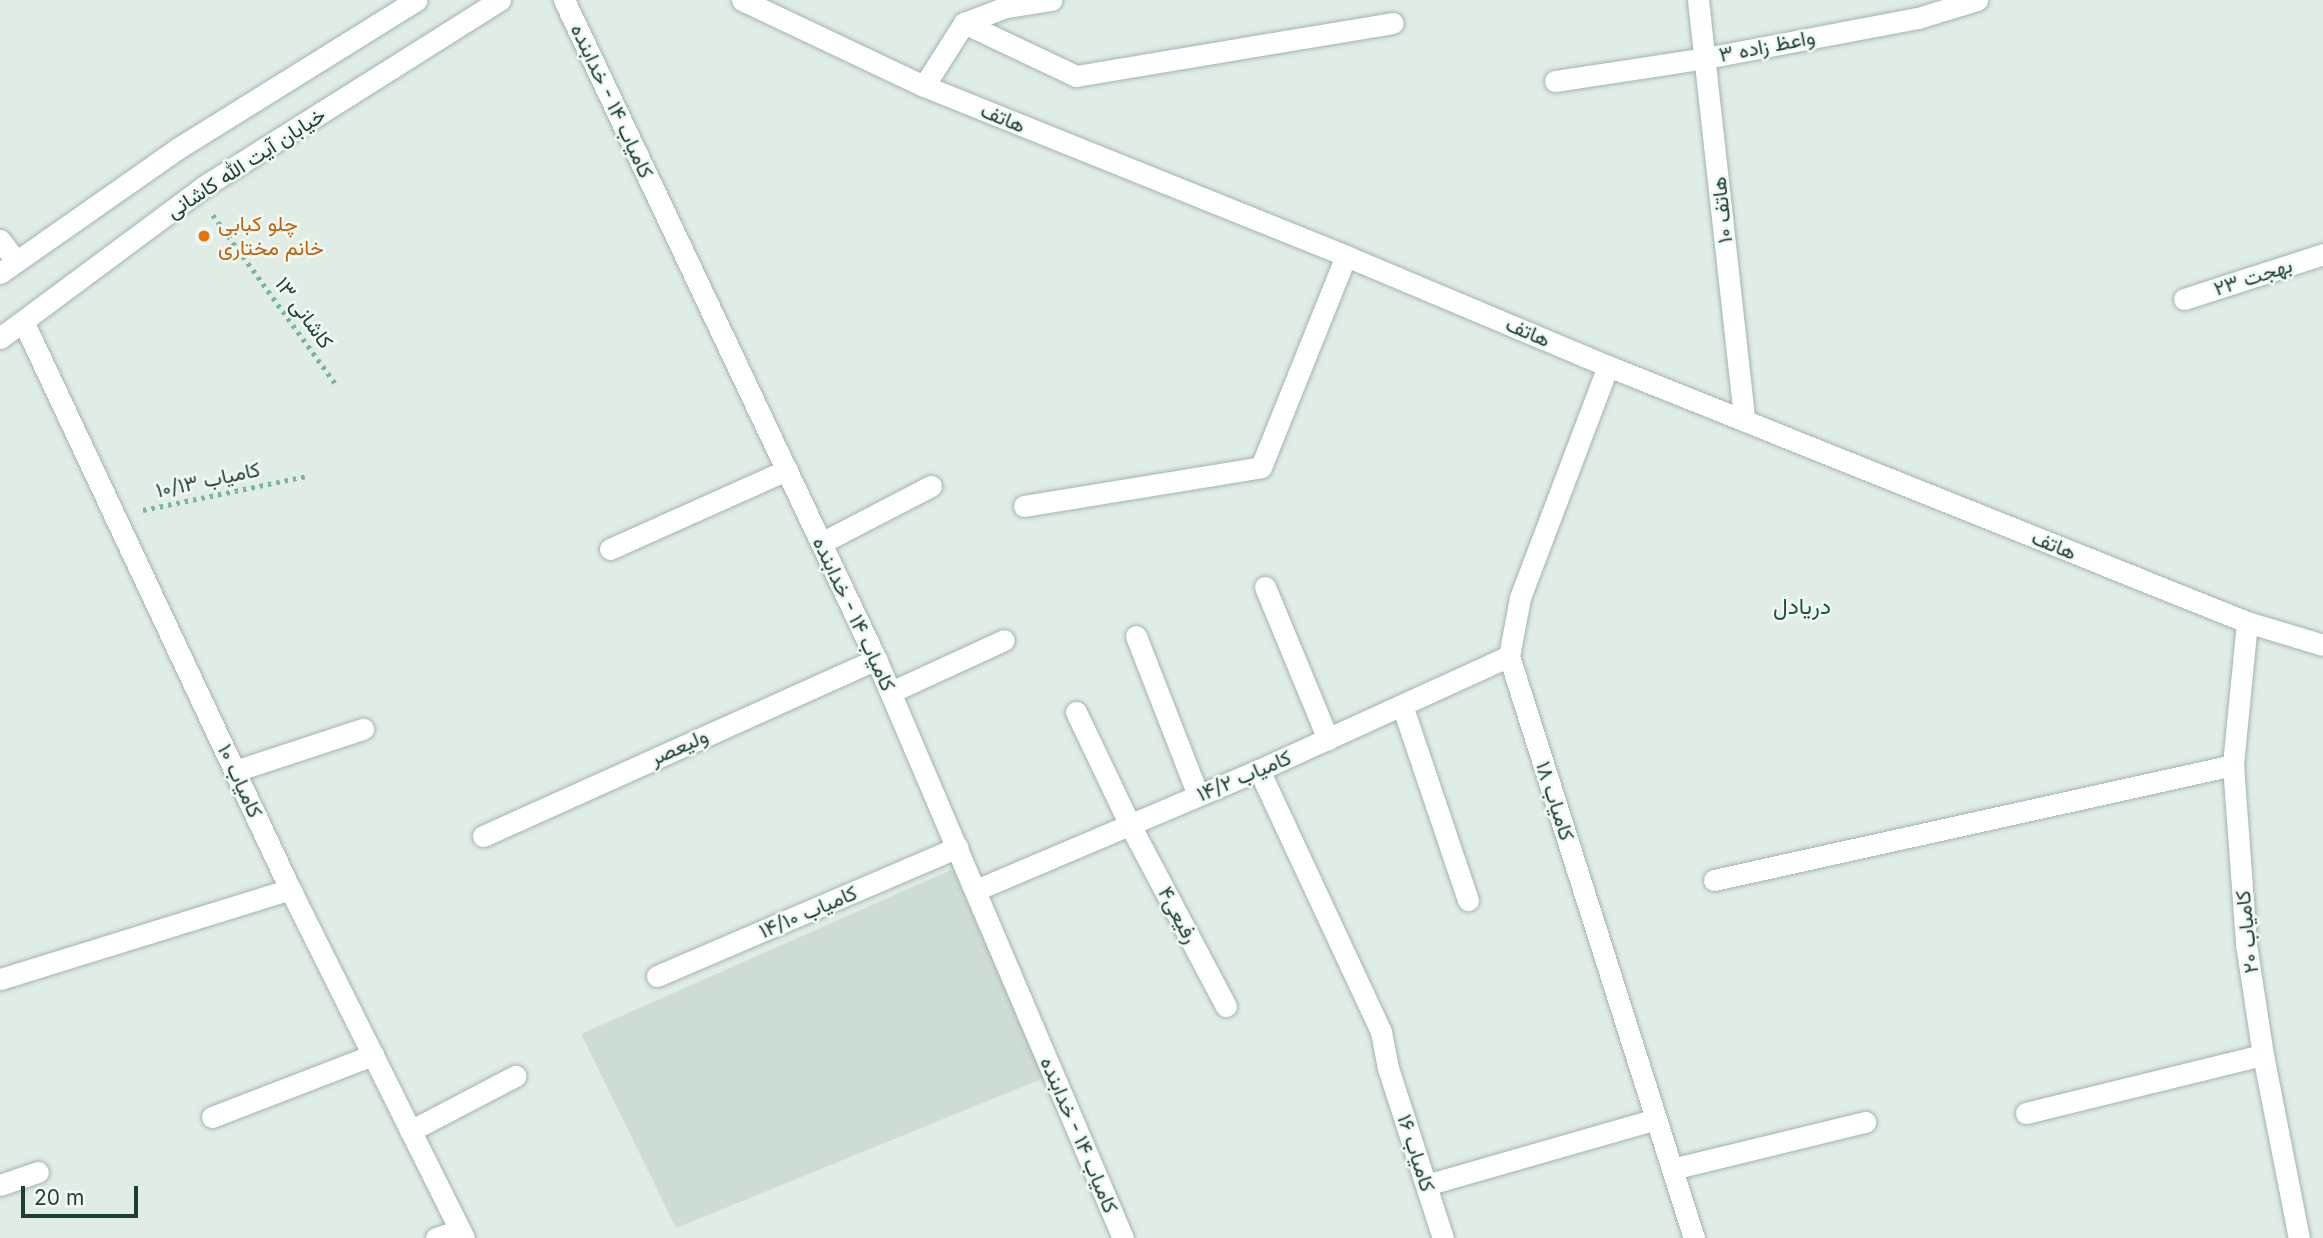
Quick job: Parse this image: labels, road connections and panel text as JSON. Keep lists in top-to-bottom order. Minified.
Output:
{"streets":{"street":["واعظ زاده ۳","کامیاب ۱۴ - خدابنده","هاتف","خیابان آیت الله کاشانی","هاتف ۱۰","بهجت ۲۳","ولیعصر","کامیاب ۱۴/۲","کامیاب ۱۰","کامیاب ۱۸","کامیاب ۱۴/۱۰","رفیعی۴","کامیاب ۲۰","کامیاب ۱۶"],"path":["کاشانی ۱۳","کامیاب ۱۰/۱۳"]},"crossings":[["واعظ زاده ۳","هاتف ۱۰"],["کامیاب ۱۴ - خدابنده","ولیعصر"],["کامیاب ۱۴ - خدابنده","کامیاب ۱۴/۲"],["کامیاب ۱۴ - خدابنده","کامیاب ۱۴/۱۰"],["هاتف","هاتف ۱۰"],["هاتف","کامیاب ۱۸"],["هاتف","کامیاب ۲۰"],["خیابان آیت الله کاشانی","کاشانی ۱۳"],["خیابان آیت الله کاشانی","کامیاب ۱۰"],["کامیاب ۱۰/۱۳","کامیاب ۱۰"],["کامیاب ۱۴/۲","کامیاب ۱۸"],["کامیاب ۱۴/۲","رفیعی۴"],["کامیاب ۱۴/۲","کامیاب ۱۶"]],"districts":["دریادل"],"places":["چلو کبابی خانم مختاری"],"scale_bar":"20 m"}
